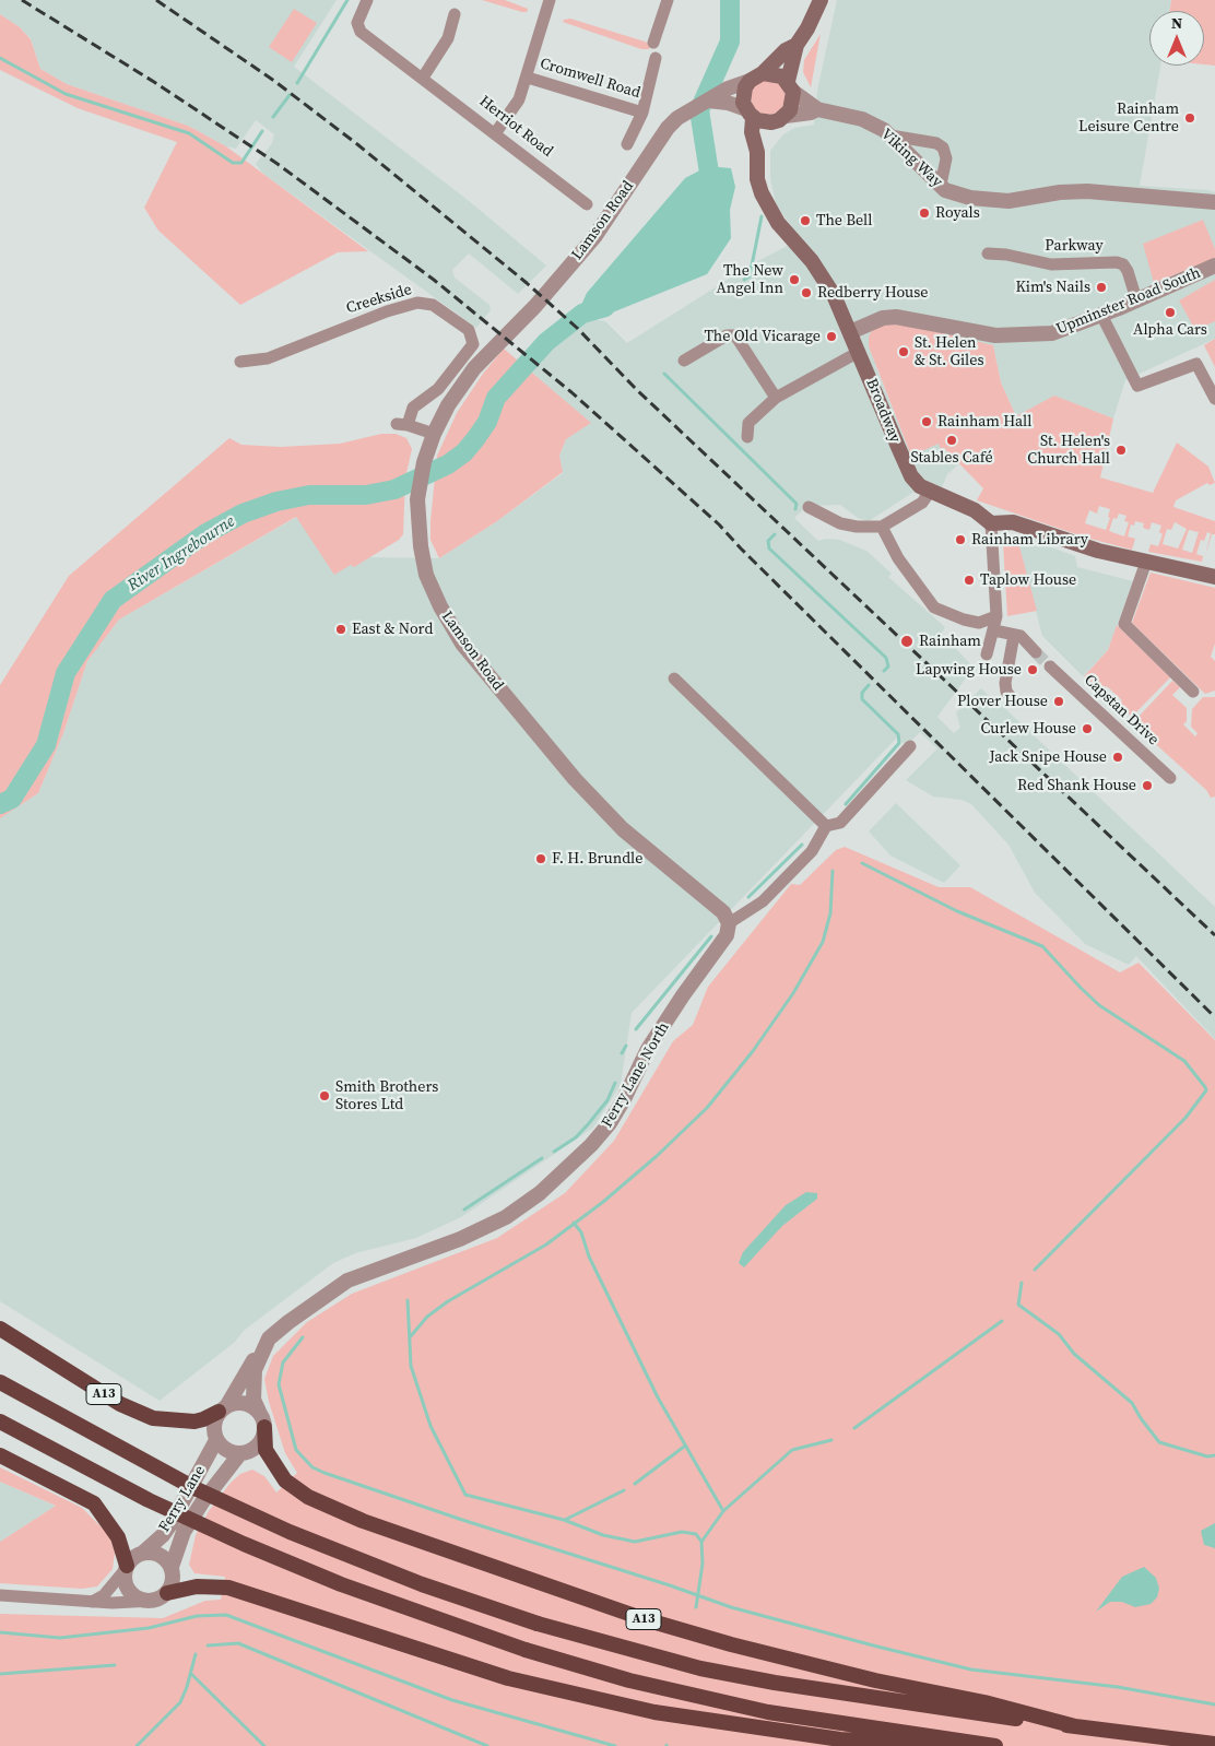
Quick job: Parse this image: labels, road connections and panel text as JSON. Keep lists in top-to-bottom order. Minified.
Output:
{"streets":{"highway":["A13"],"main road":["Broadway"],"street":["Cromwell Road","Herriot Road","Viking Way","Lamson Road","Parkway","Creekside","Upminster Road South","Capstan Drive","Ferry Lane North","Ferry Lane"]},"crossings":[["Lamson Road","Creekside"],["Lamson Road","Broadway"],["Lamson Road","Ferry Lane North"],["Parkway","Upminster Road South"],["Upminster Road South","Broadway"],["Ferry Lane North","A13"],["Ferry Lane North","Ferry Lane"],["A13","Ferry Lane"]],"water":["River Ingrebourne"],"places":["Rainham Leisure Centre","Royals","The Bell","The New Angel Inn","Kim's Nails","Redberry House","Alpha Cars","The Old Vicarage","St. Helen & St. Giles","Rainham Hall","Stables Café","St. Helen's Church Hall","Rainham Library","Taplow House","East & Nord","Rainham","Lapwing House","Plover House","Curlew House","Jack Snipe House","Red Shank House","F. H. Brundle","Smith Brothers Stores Ltd"],"north":"top"}
